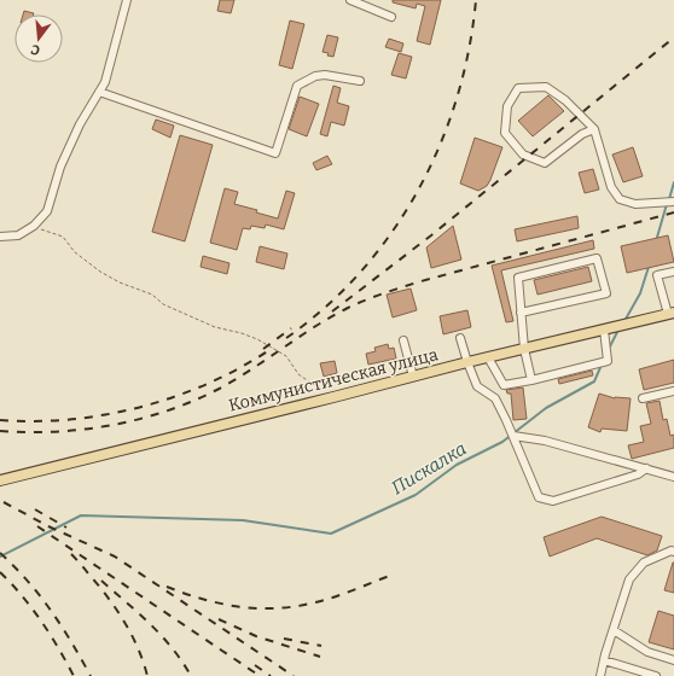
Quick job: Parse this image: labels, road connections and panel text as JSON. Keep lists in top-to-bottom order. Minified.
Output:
{"streets":{"main road":["Коммунистическая улица"]},"water":["Пискалка"],"north":"bottom"}
